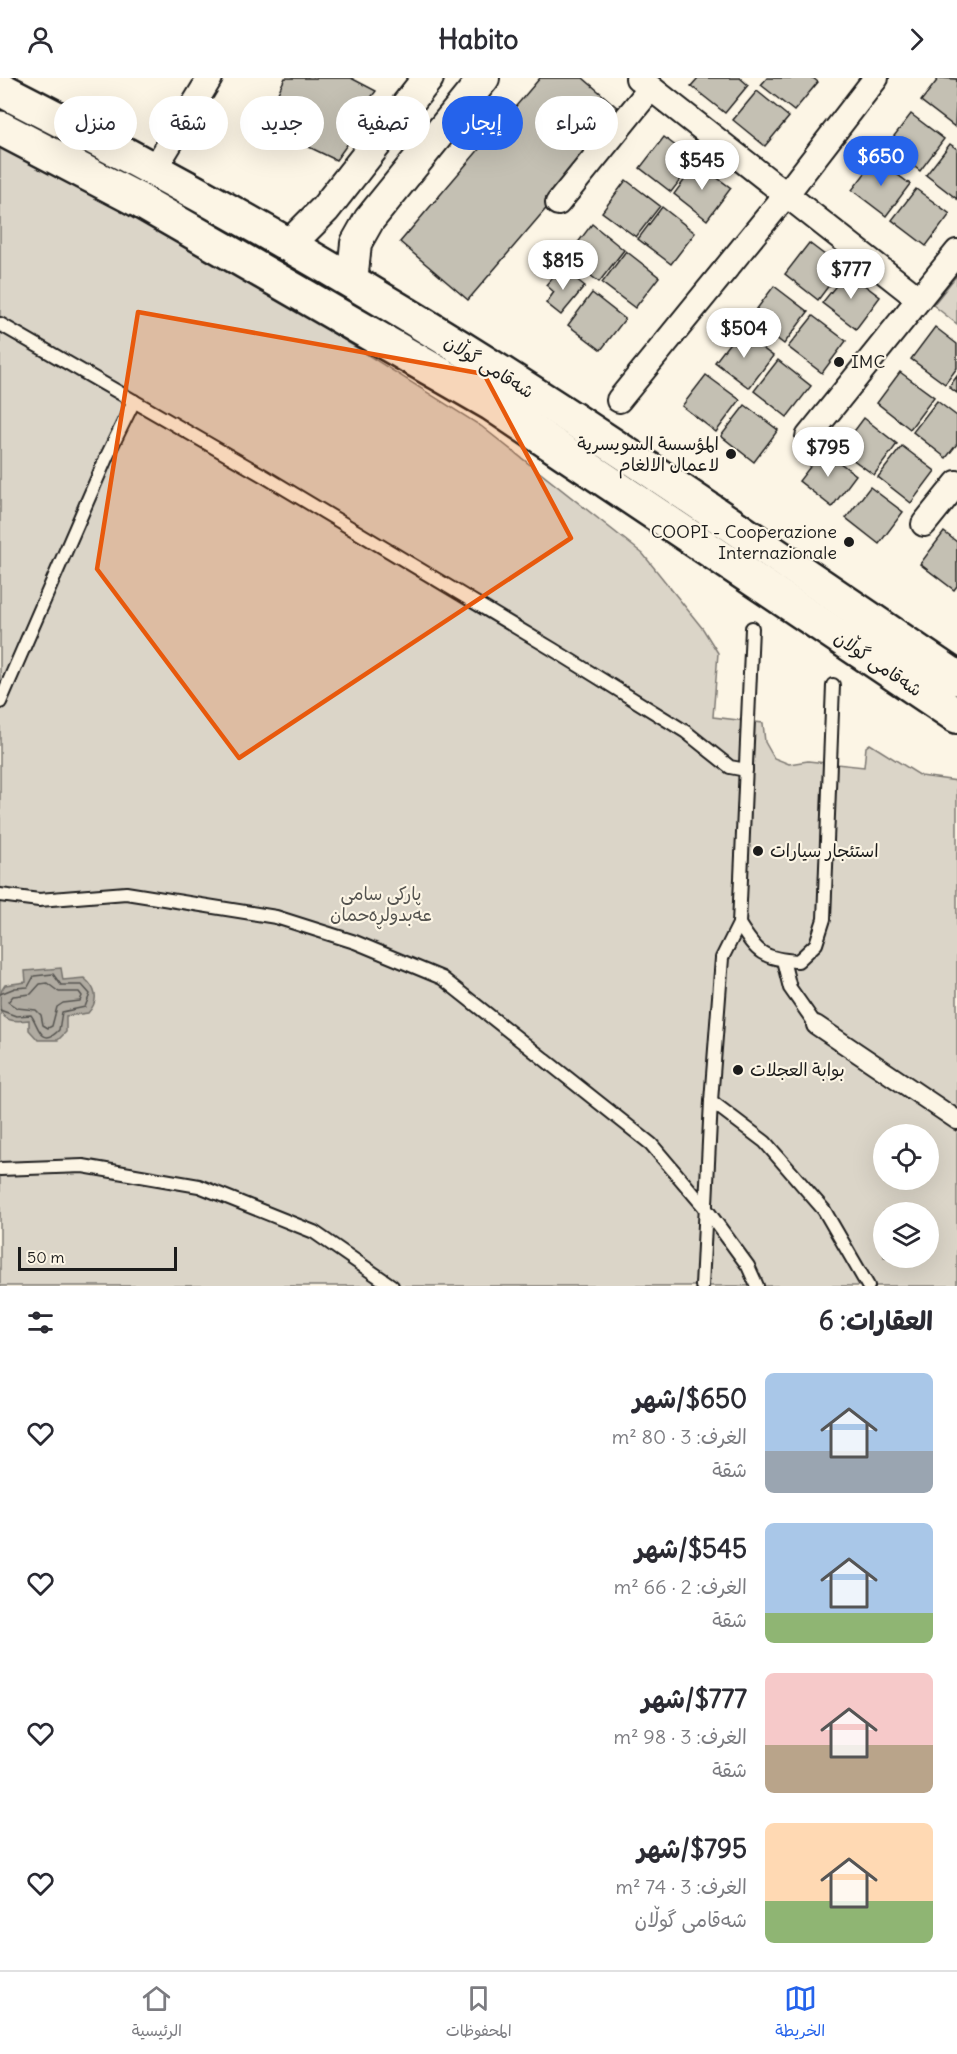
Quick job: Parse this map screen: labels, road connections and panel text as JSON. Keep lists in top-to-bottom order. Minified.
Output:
{"streets":{"main road":["شەقامی گوڵان"]},"parks":["پارکی سامی عەبدولڕەحمان"],"places":["IMC","المؤسسة السويسرية لاعمال الالغام","COOPI - Cooperazione Internazionale","استئجار سيارات","بوابة العجلات"],"scale_bar":"50 m","page":{"header":"Habito","chip":["شراء","إيجار","تصفية","جديد","شقة","منزل"],"price":["$650","$545","$815","$777","$504","$795"],"scale":"50 m","heading":"العقارات: 6","list":[{"name":"$650/شهر","note":"الغرف: 3 · 80 m² · شقة"},{"name":"$545/شهر","note":"الغرف: 2 · 66 m² · شقة"},{"name":"$777/شهر","note":"الغرف: 3 · 98 m² · شقة"},{"name":"$795/شهر","note":"الغرف: 3 · 74 m² · شەقامی گوڵان"}],"tabs":["الخريطة","المحفوظات","الرئيسية"]}}
